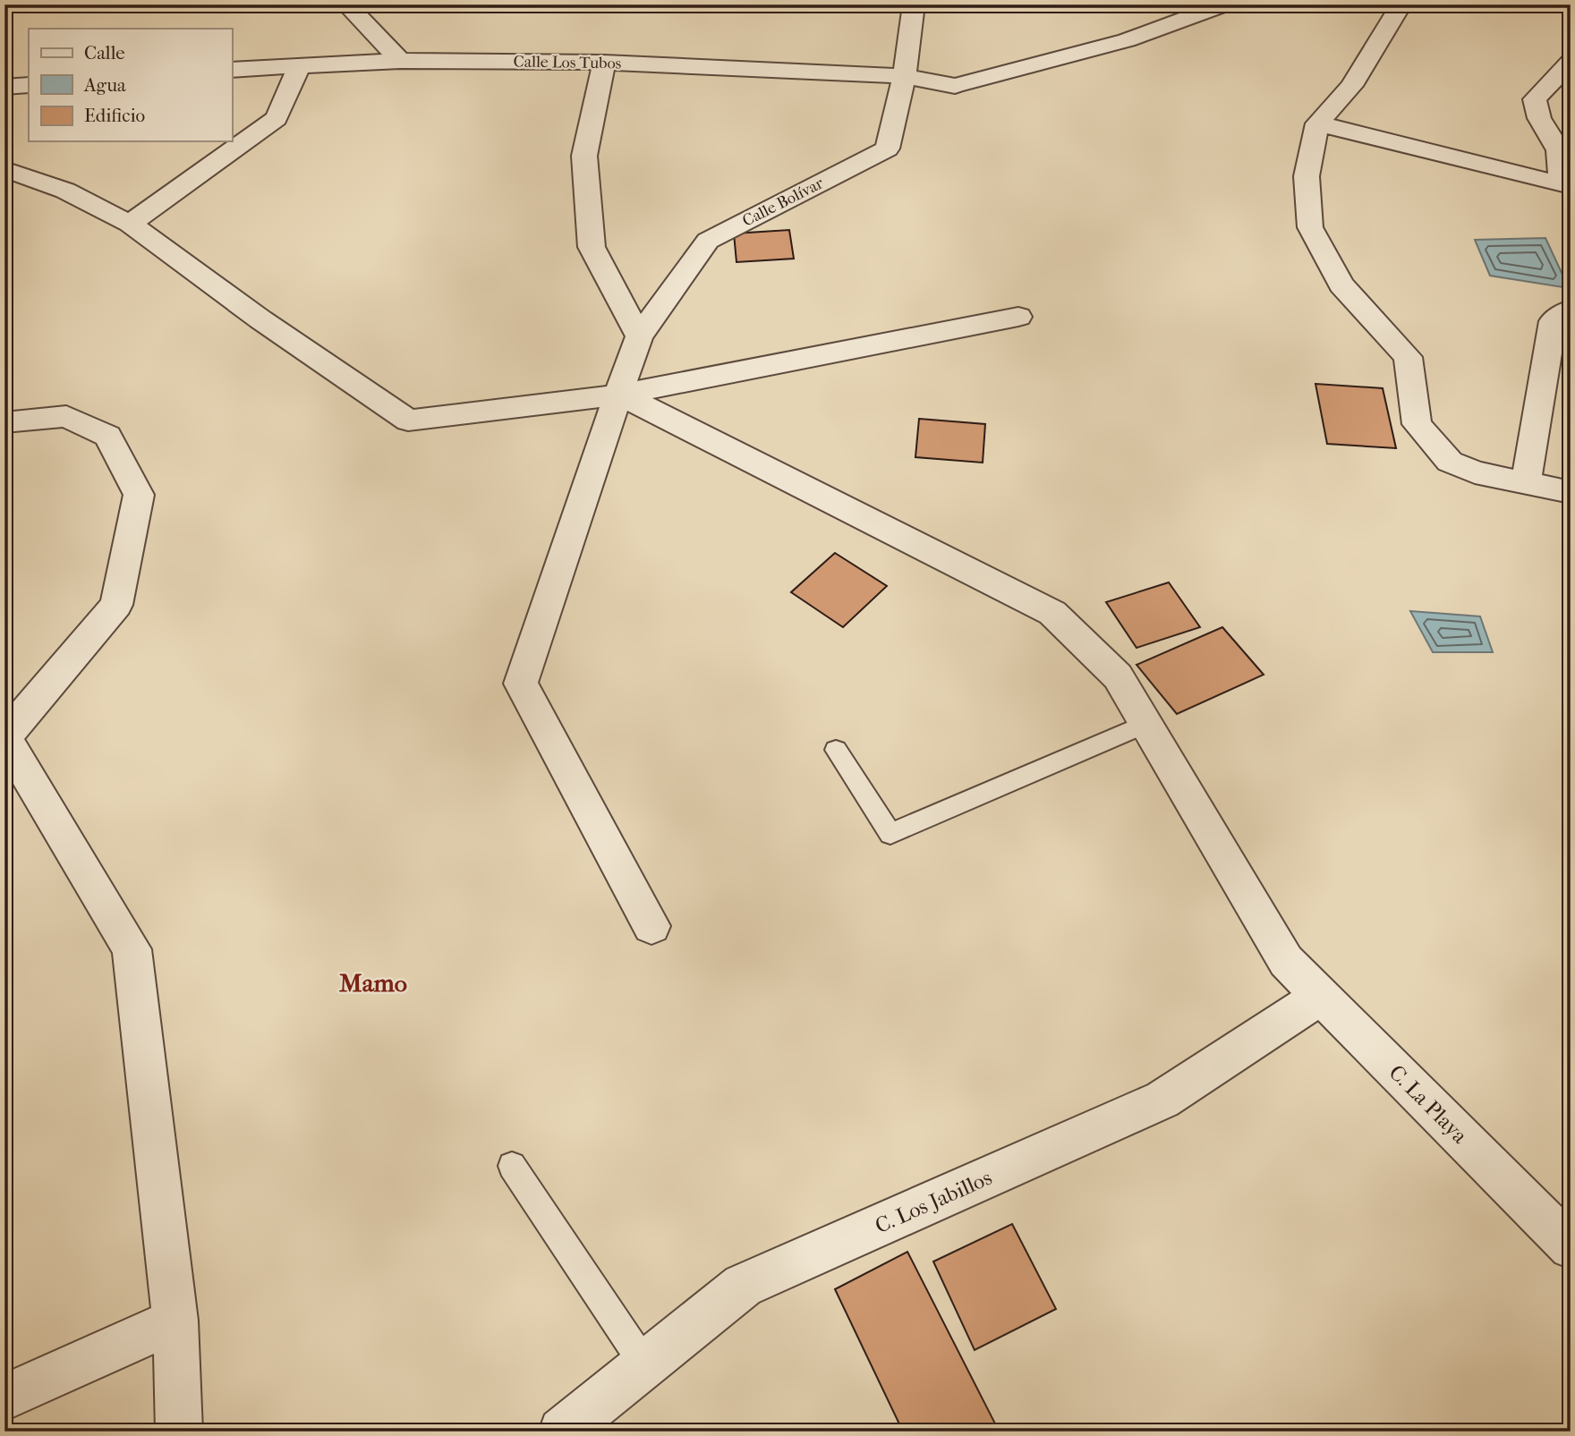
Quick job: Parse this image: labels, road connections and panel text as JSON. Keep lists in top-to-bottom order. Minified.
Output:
{"streets":{"street":["Calle Los Tubos","Calle Bolívar","C. La Playa","C. Los Jabillos"]},"crossings":[["Calle Los Tubos","Calle Bolívar"],["Calle Bolívar","C. La Playa"],["C. La Playa","C. Los Jabillos"]],"districts":["Mamo"],"legend":["Calle","Agua","Edificio"]}
